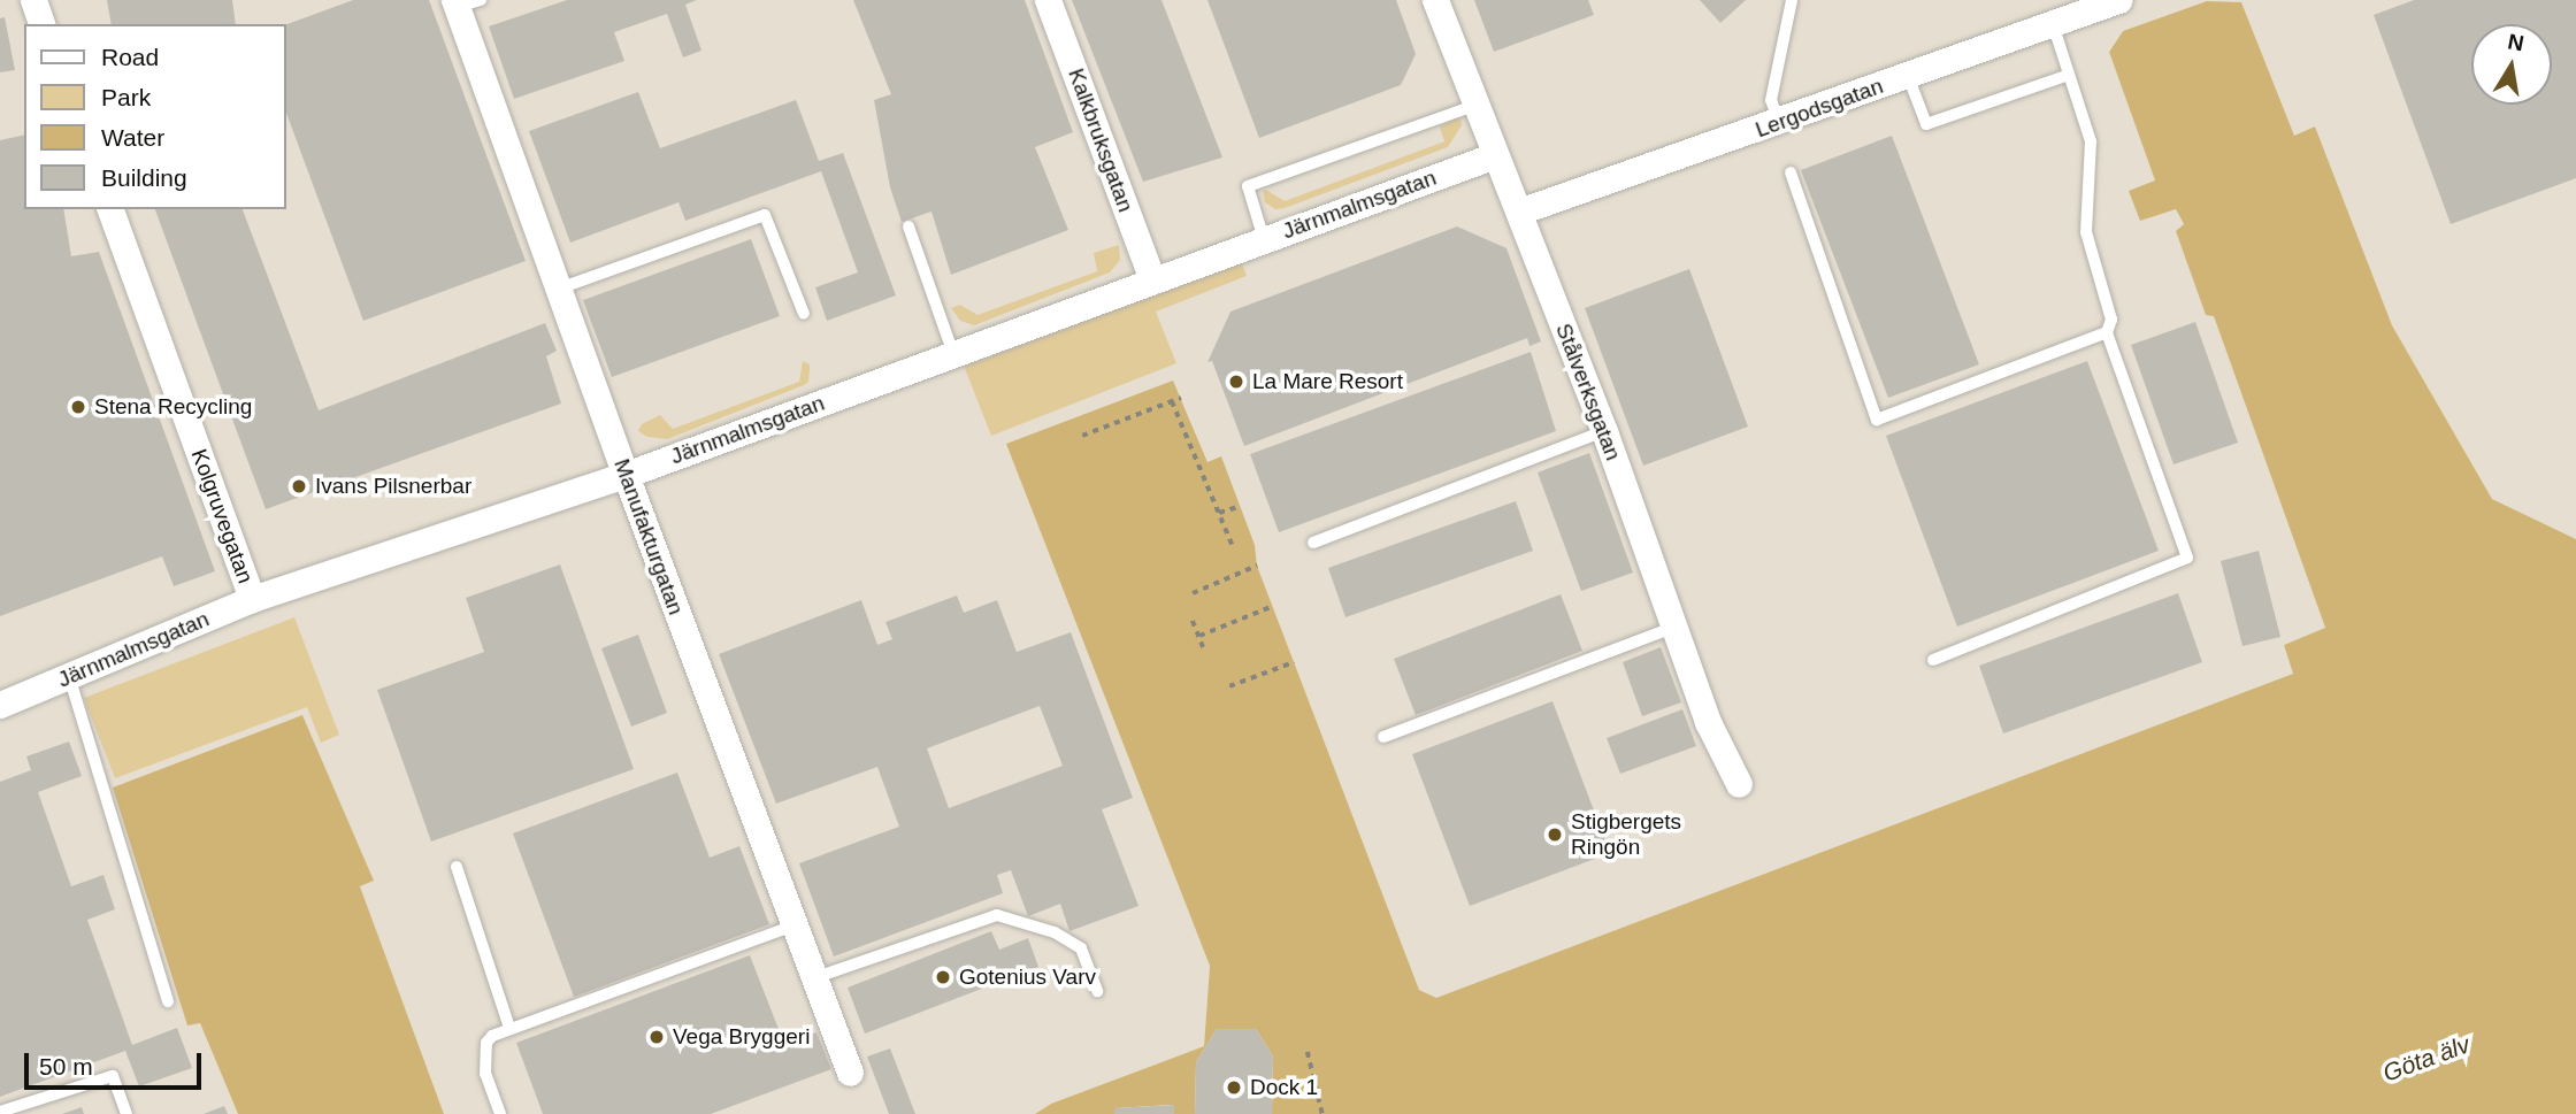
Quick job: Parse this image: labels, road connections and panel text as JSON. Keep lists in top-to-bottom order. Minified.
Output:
{"streets":{"street":["Lergodsgatan","Kalkbruksgatan","Järnmalmsgatan","Stålverksgatan","Kolgruvegatan","Manufakturgatan"]},"crossings":[["Lergodsgatan","Stålverksgatan"],["Kalkbruksgatan","Järnmalmsgatan"],["Järnmalmsgatan","Stålverksgatan"],["Järnmalmsgatan","Kolgruvegatan"],["Järnmalmsgatan","Manufakturgatan"]],"water":["Göta älv"],"places":["La Mare Resort","Stena Recycling","Ivans Pilsnerbar","Stigbergets Ringön","Gotenius Varv","Vega Bryggeri","Dock 1"],"legend":["Road","Park","Water","Building"],"scale_bar":"50 m","north":"top"}
